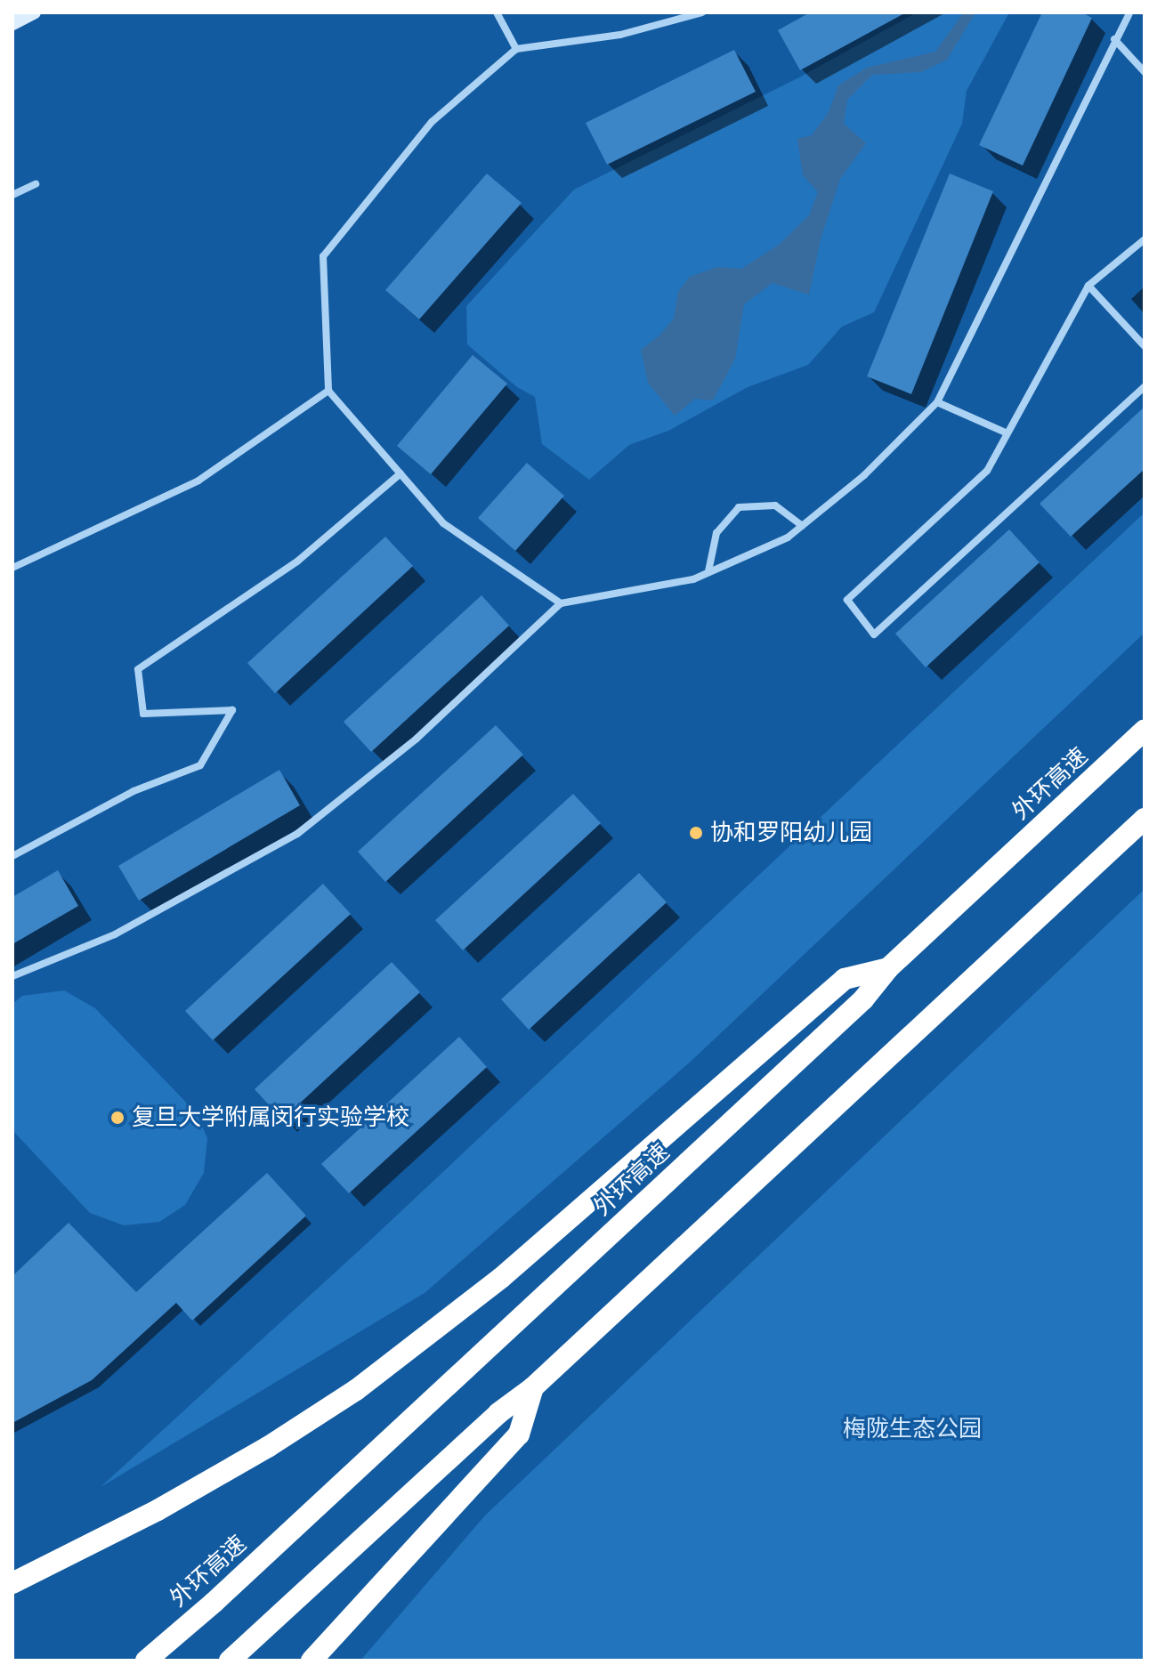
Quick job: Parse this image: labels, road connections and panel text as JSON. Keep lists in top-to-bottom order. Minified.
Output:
{"streets":{"highway":["外环高速"]},"parks":["梅陇生态公园"],"places":["协和罗阳幼儿园","复旦大学附属闵行实验学校"]}
